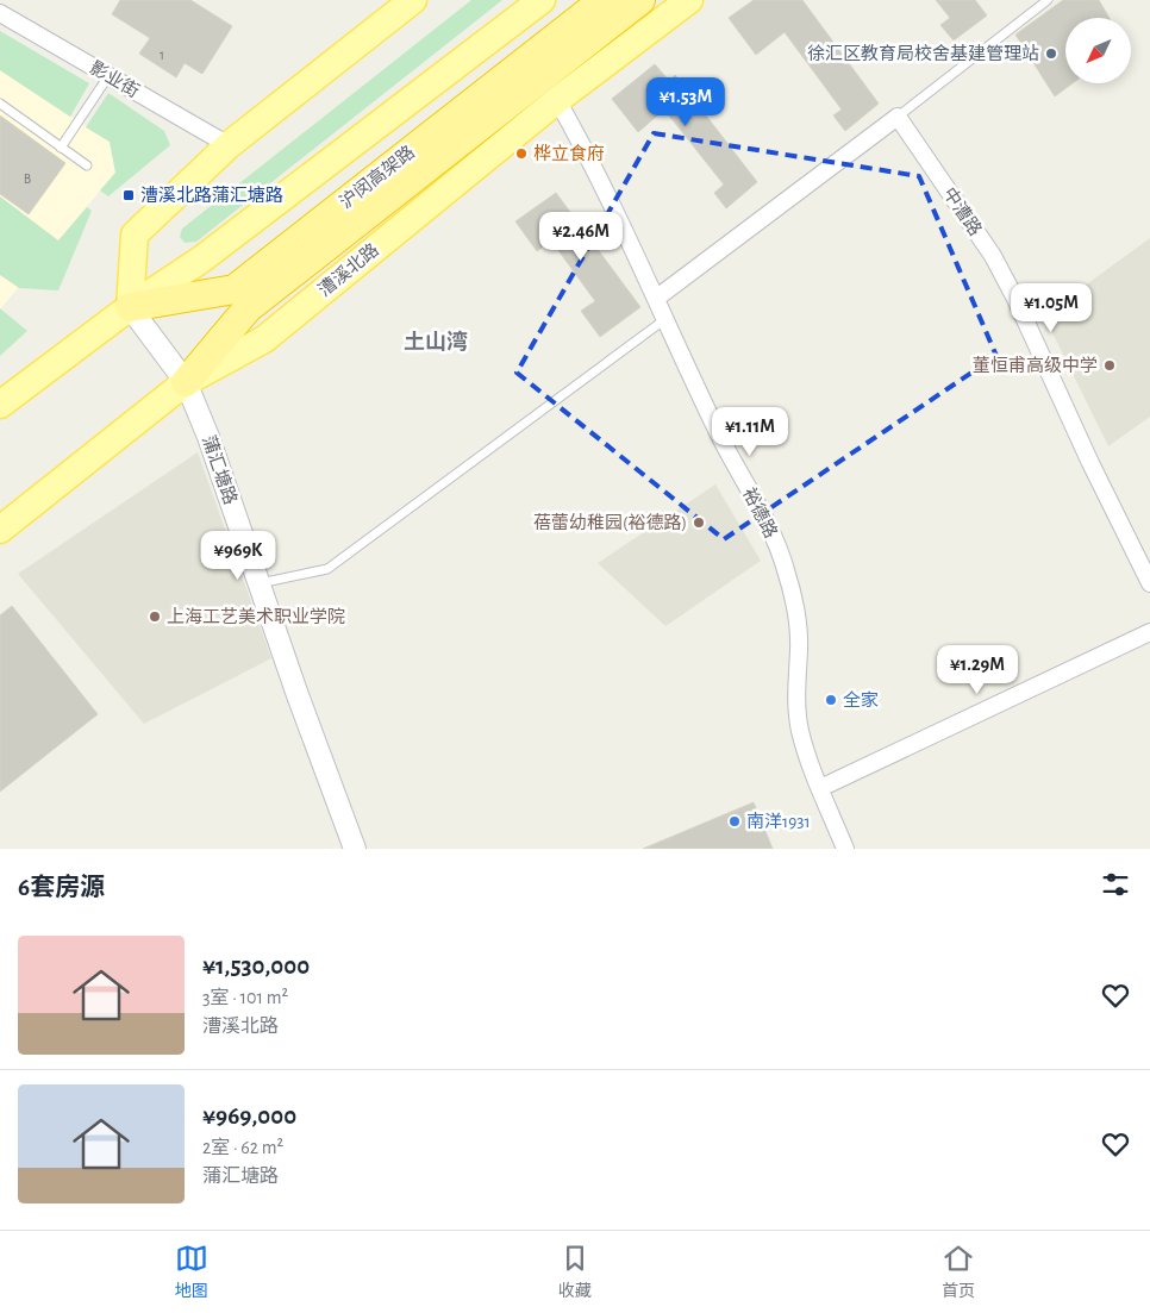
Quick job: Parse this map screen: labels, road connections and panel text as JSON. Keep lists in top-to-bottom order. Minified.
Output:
{"streets":{"highway":["沪闵高架路"],"main road":["漕溪北路"],"street":["影业街","中漕路","蒲汇塘路","裕德路"]},"crossings":[["沪闵高架路","漕溪北路"],["沪闵高架路","蒲汇塘路"],["漕溪北路","蒲汇塘路"],["漕溪北路","裕德路"]],"districts":["土山湾"],"places":{"other":["徐汇区教育局校舍基建管理站","桦立食府","董恒甫高级中学","蓓蕾幼稚园(裕德路)","上海工艺美术职业学院","全家","南洋1931"],"transit":["漕溪北路蒲汇塘路"]},"house_numbers":["1","B"],"north":"bottom left","page":{"price":["¥1.53M","¥2.46M","¥1.05M","¥1.11M","¥969K","¥1.29M"],"heading":"6套房源","list":[{"name":"¥1,530,000","note":"3室 · 101 m² · 漕溪北路"},{"name":"¥969,000","note":"2室 · 62 m² · 蒲汇塘路"}],"tabs":["地图","收藏","首页"]}}
